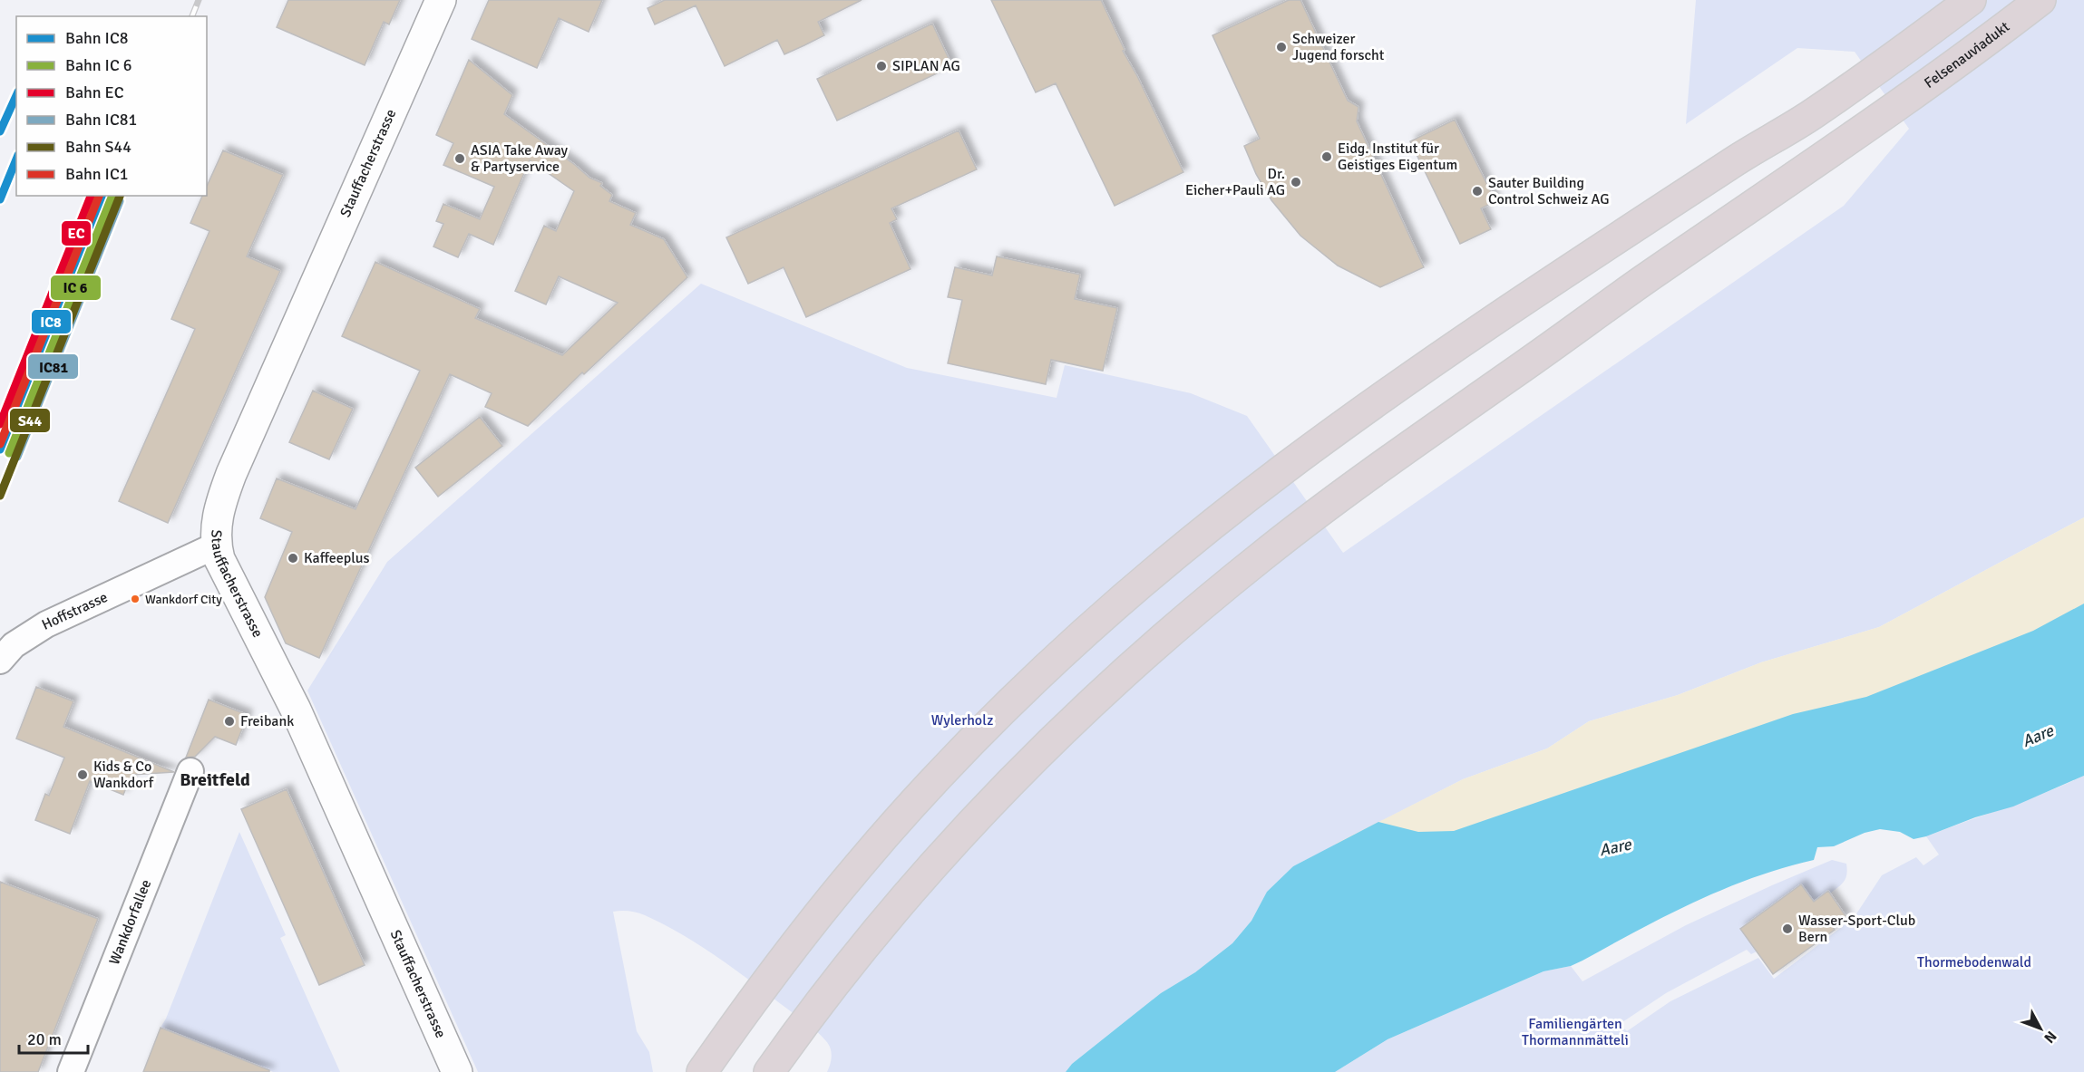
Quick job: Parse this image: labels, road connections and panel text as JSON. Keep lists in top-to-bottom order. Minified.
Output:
{"streets":{"highway":["Felsenauviadukt"],"street":["Stauffacherstrasse","Hoffstrasse","Wankdorfallee"]},"crossings":[["Stauffacherstrasse","Hoffstrasse"]],"districts":["Breitfeld"],"water":["Aare"],"parks":["Wylerholz","Thormebodenwald","Familiengärten Thormannmätteli"],"places":["Schweizer Jugend forscht","SIPLAN AG","Eidg. Institut für Geistiges Eigentum","ASIA Take Away & Partyservice","Dr. Eicher+Pauli AG","Sauter Building Control Schweiz AG","Kaffeeplus","Wankdorf City","Freibank","Kids & Co Wankdorf","Wasser-Sport-Club Bern"],"lines":["rail line IC8","rail line EC","rail line S44","rail line IC1","rail line IC81"],"legend":["Bahn IC8","Bahn IC 6","Bahn EC","Bahn IC81","Bahn S44","Bahn IC1"],"scale_bar":"20 m","north":"bottom right"}
